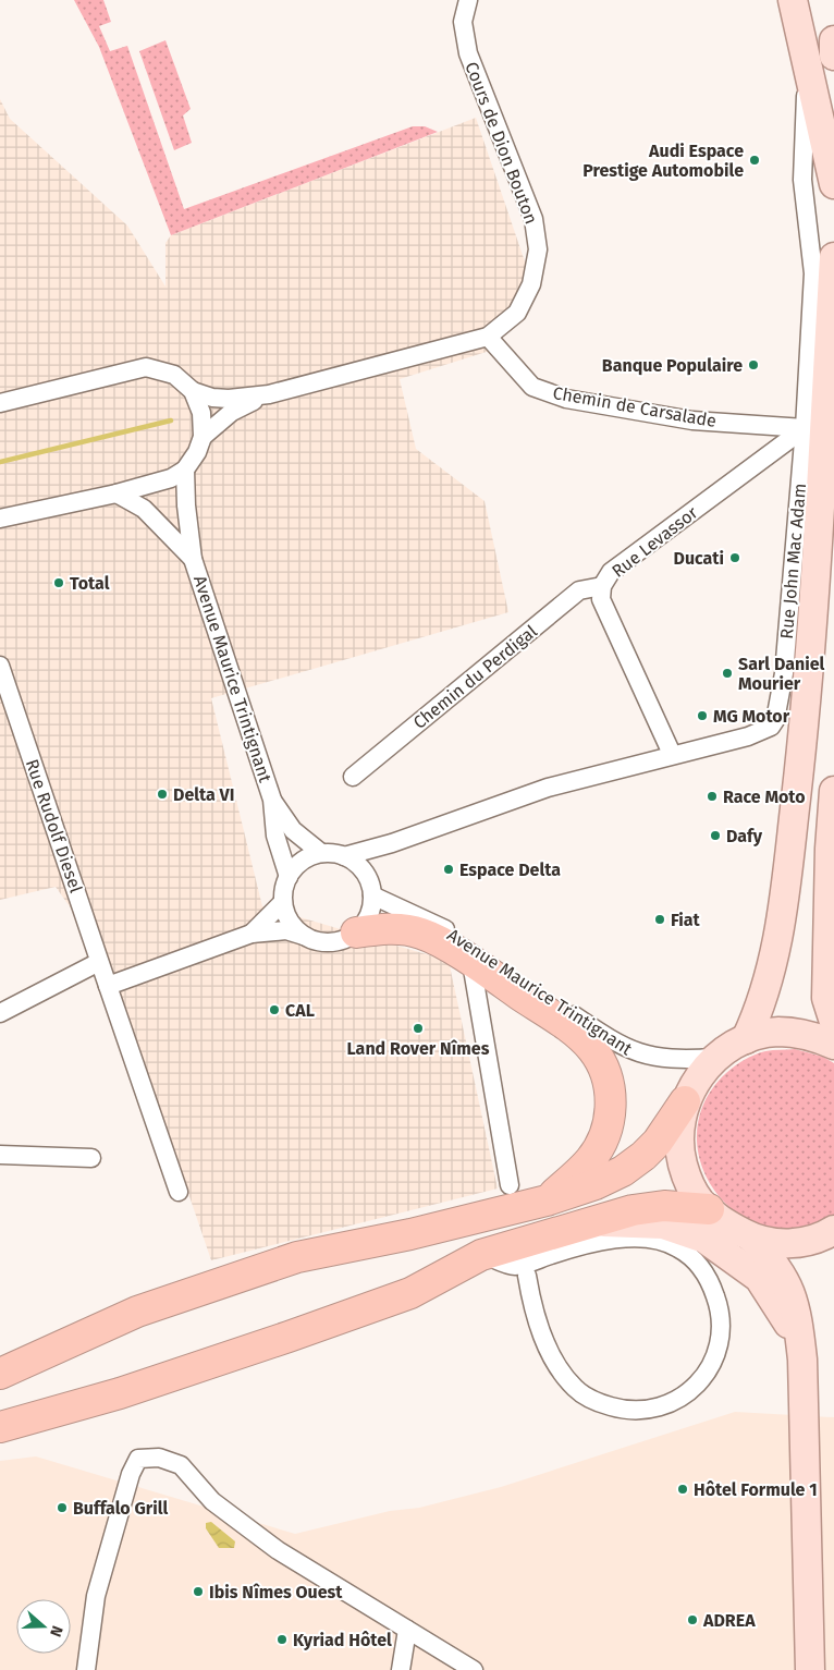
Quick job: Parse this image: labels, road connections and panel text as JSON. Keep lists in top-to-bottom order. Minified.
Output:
{"streets":{"street":["Cours de Dion Bouton","Chemin de Carsalade","Rue Levassor","Rue John Mac Adam","Chemin du Perdigal","Avenue Maurice Trintignant","Rue Rudolf Diesel"]},"crossings":[["Cours de Dion Bouton","Chemin de Carsalade"],["Chemin de Carsalade","Rue Levassor"],["Chemin de Carsalade","Rue John Mac Adam"],["Rue Levassor","Rue John Mac Adam"],["Rue Levassor","Chemin du Perdigal"],["Rue John Mac Adam","Avenue Maurice Trintignant"]],"places":["Audi Espace Prestige Automobile","Banque Populaire","Ducati","Total","Sarl Daniel Mourier","MG Motor","Delta VI","Race Moto","Dafy","Espace Delta","Fiat","CAL","Land Rover Nîmes","Hôtel Formule 1","Buffalo Grill","Ibis Nîmes Ouest","ADREA","Kyriad Hôtel"],"north":"right"}
